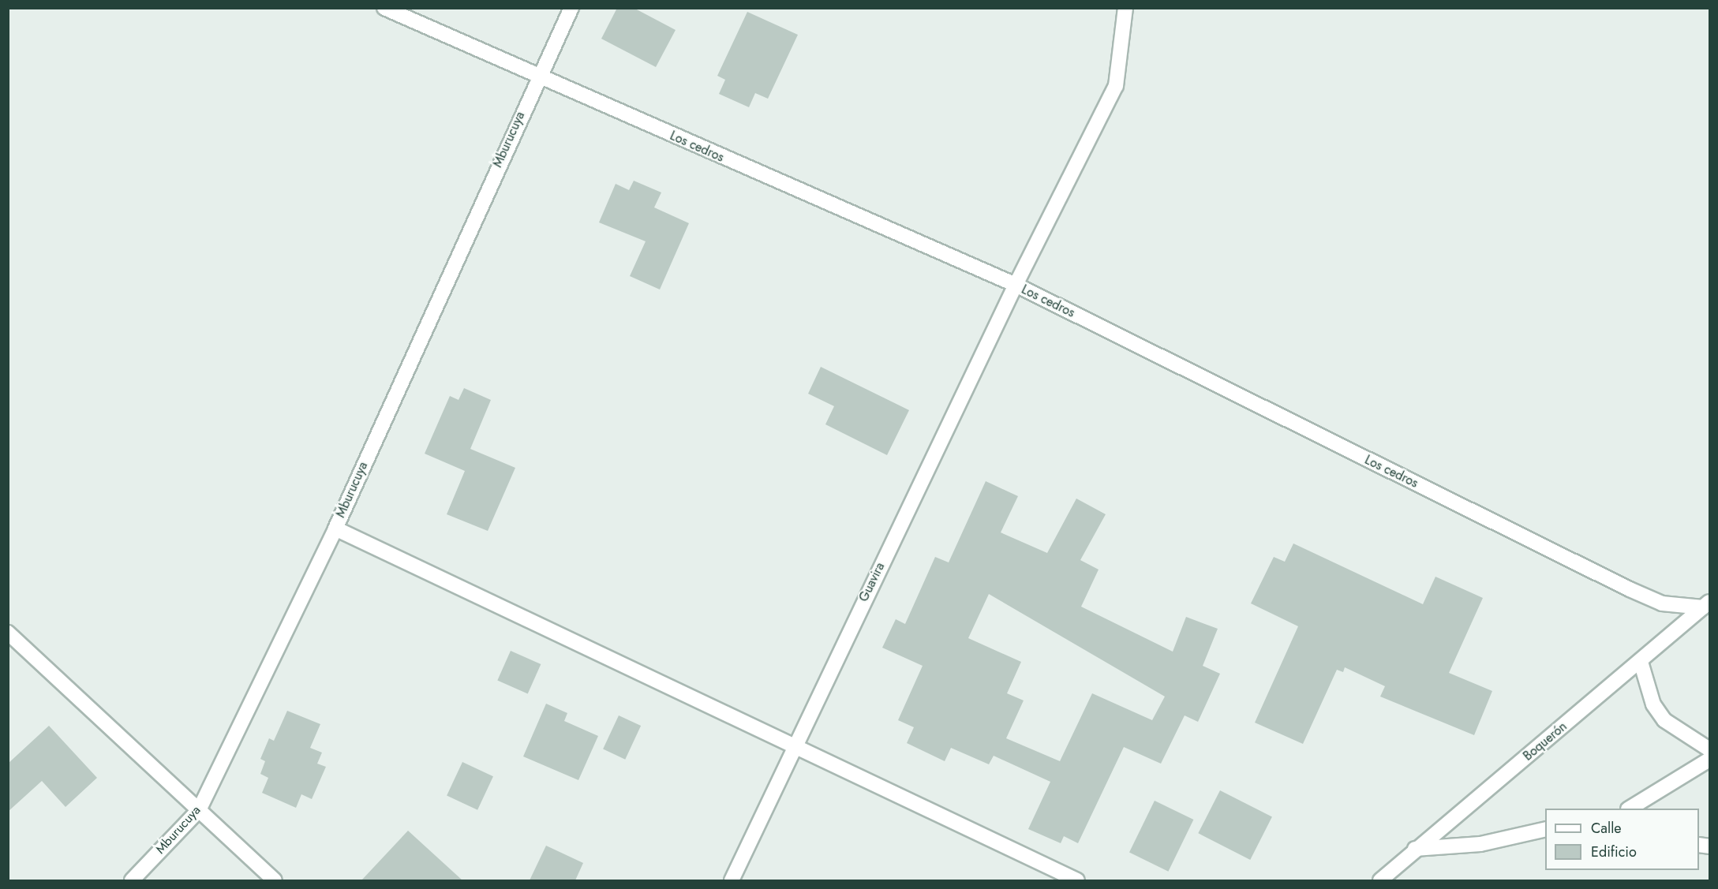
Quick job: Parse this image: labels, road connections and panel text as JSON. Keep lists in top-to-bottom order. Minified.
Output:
{"streets":{"street":["Mburucuya","Los cedros","Guavira","Boquerón"]},"crossings":[["Mburucuya","Los cedros"],["Los cedros","Guavira"],["Los cedros","Boquerón"]],"legend":["Calle","Edificio"]}
